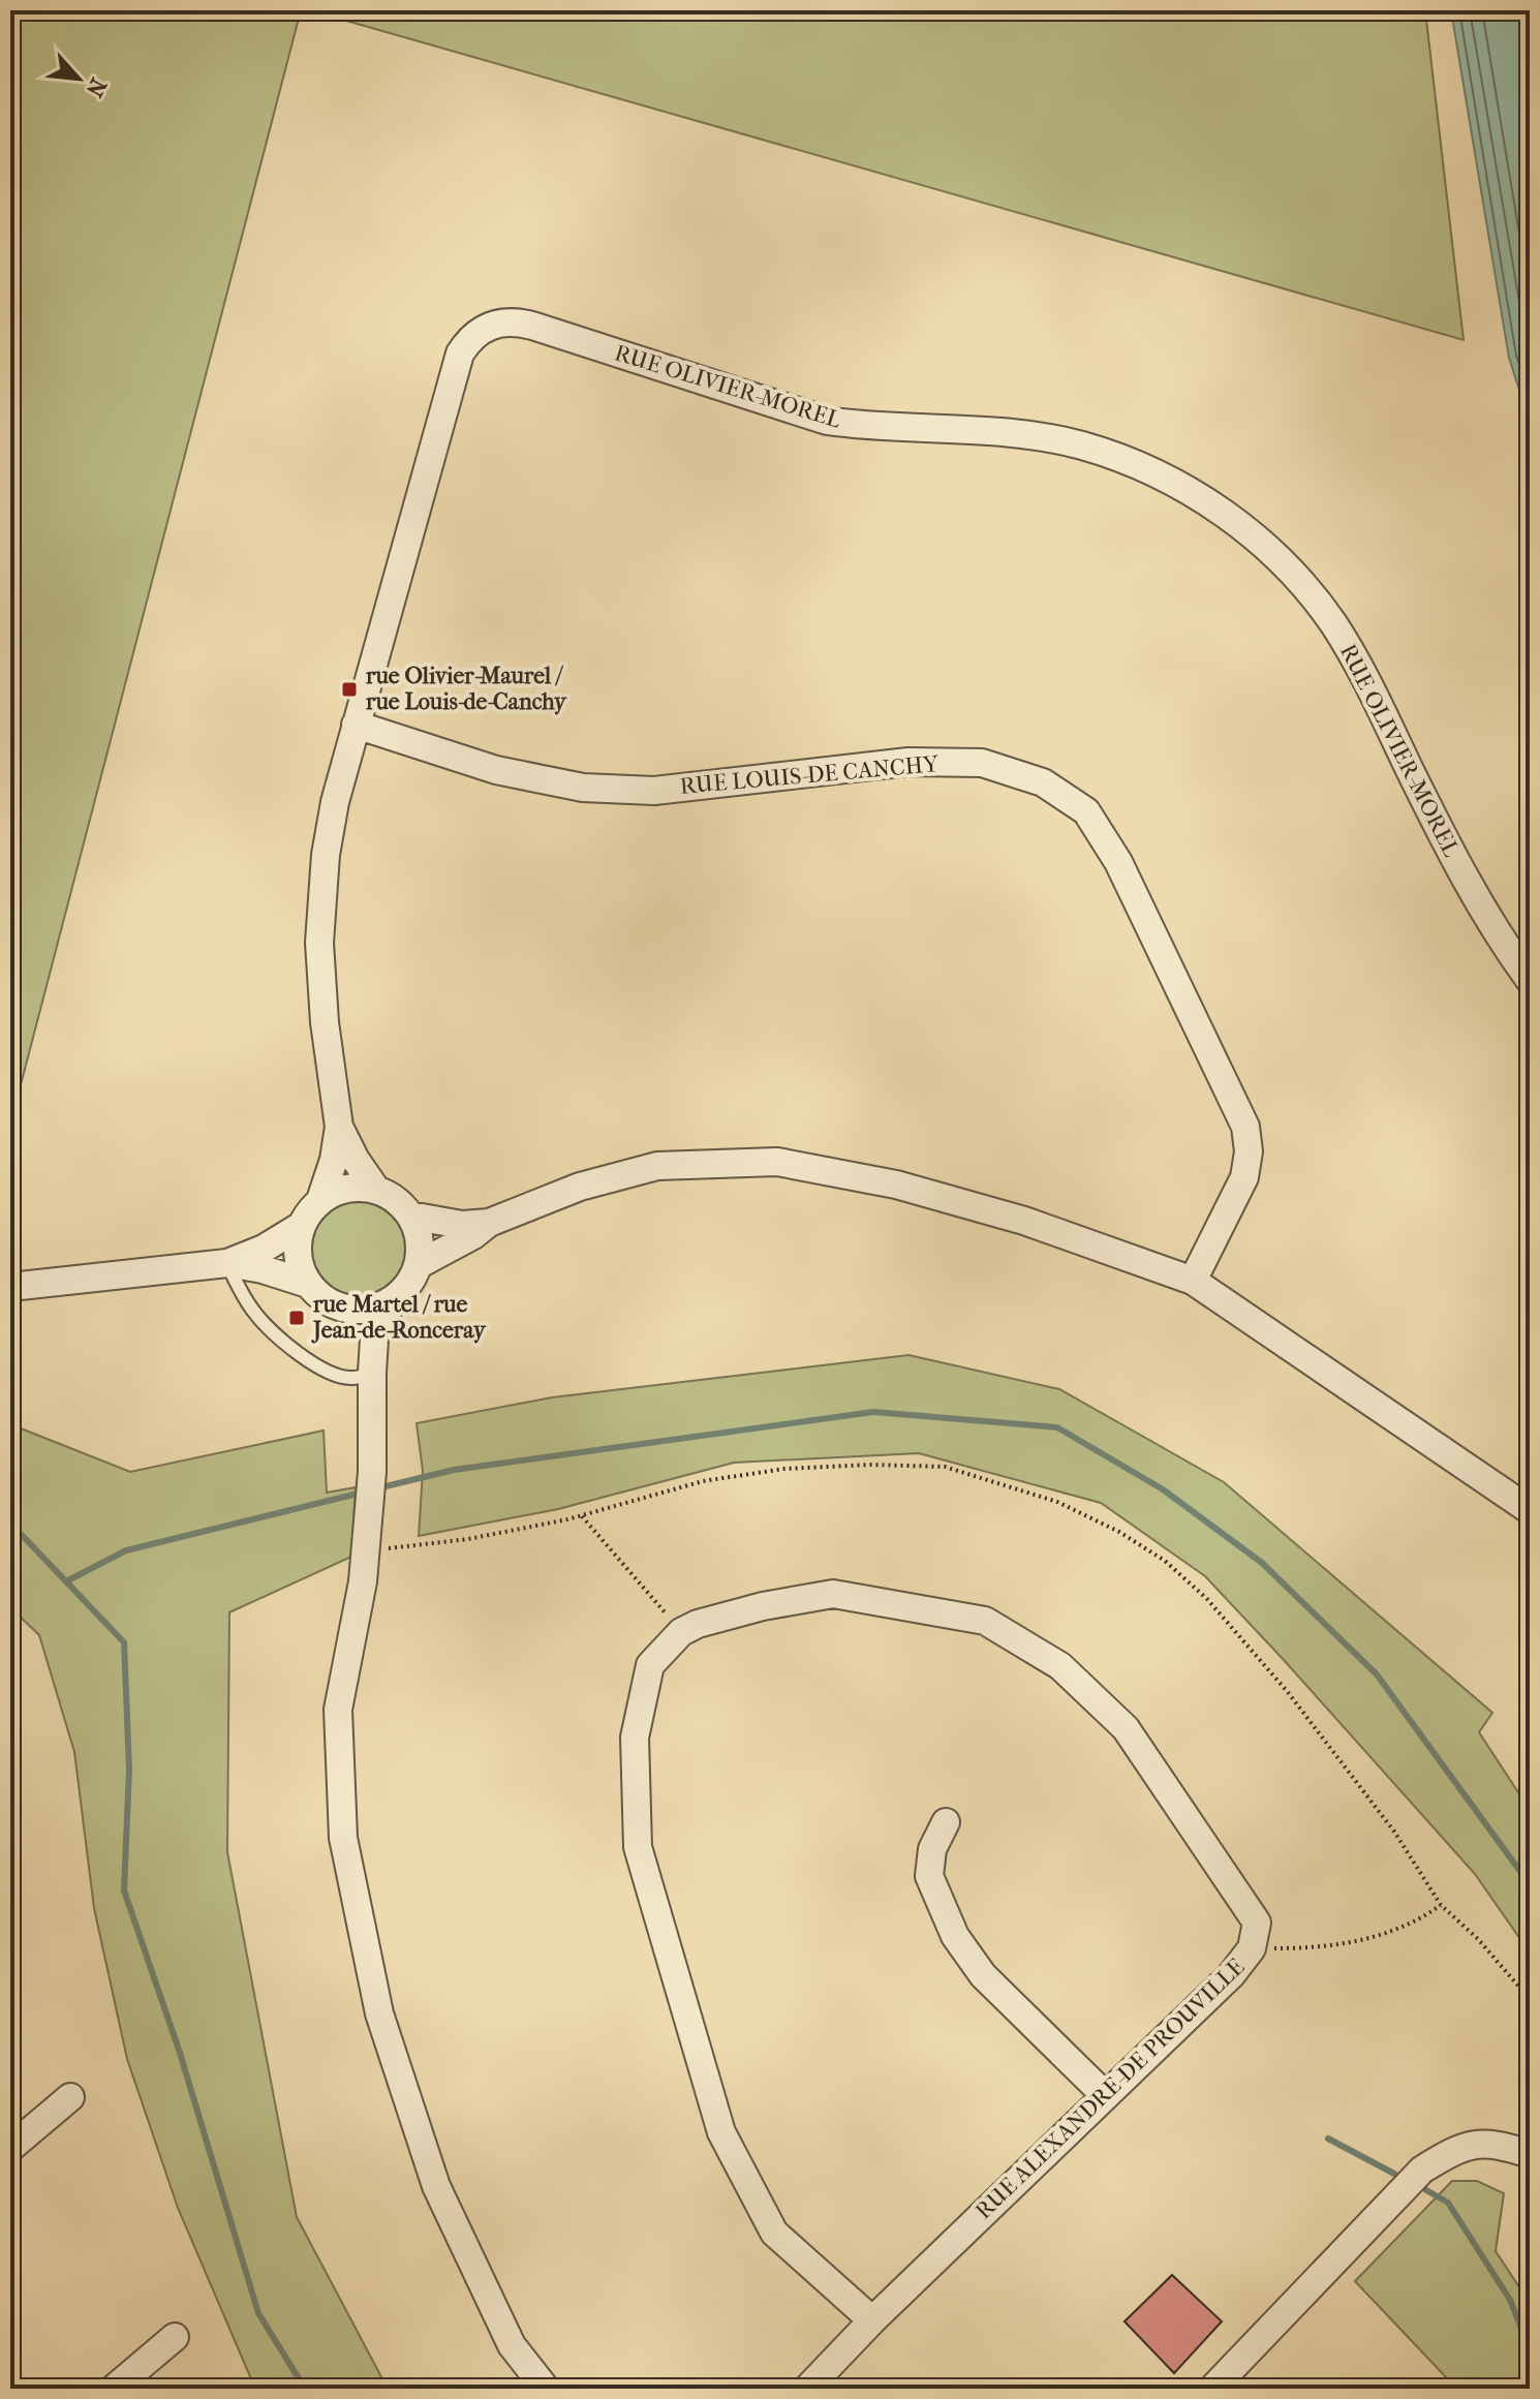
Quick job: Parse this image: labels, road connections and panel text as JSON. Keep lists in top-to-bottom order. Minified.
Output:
{"streets":{"street":["RUE OLIVIER-MOREL","RUE LOUIS-DE CANCHY","RUE ALEXANDRE-DE PROUVILLE"]},"crossings":[["RUE OLIVIER-MOREL","RUE LOUIS-DE CANCHY"]],"places":{"transit":["rue Olivier-Maurel / rue Louis-de-Canchy","rue Martel / rue Jean-de-Ronceray"]},"north":"bottom right"}
